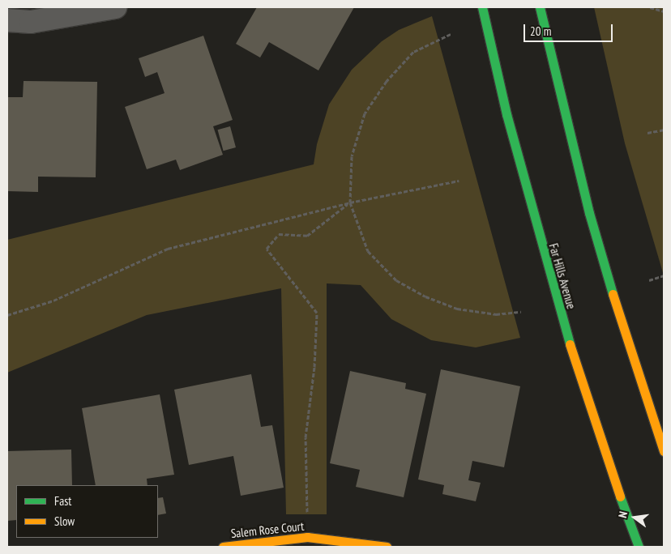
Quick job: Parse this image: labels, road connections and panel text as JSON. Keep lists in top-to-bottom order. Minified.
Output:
{"streets":{"main road":["Far Hills Avenue","Salem Rose Court"]},"legend":["Fast","Slow"],"scale_bar":"20 m","north":"left"}
